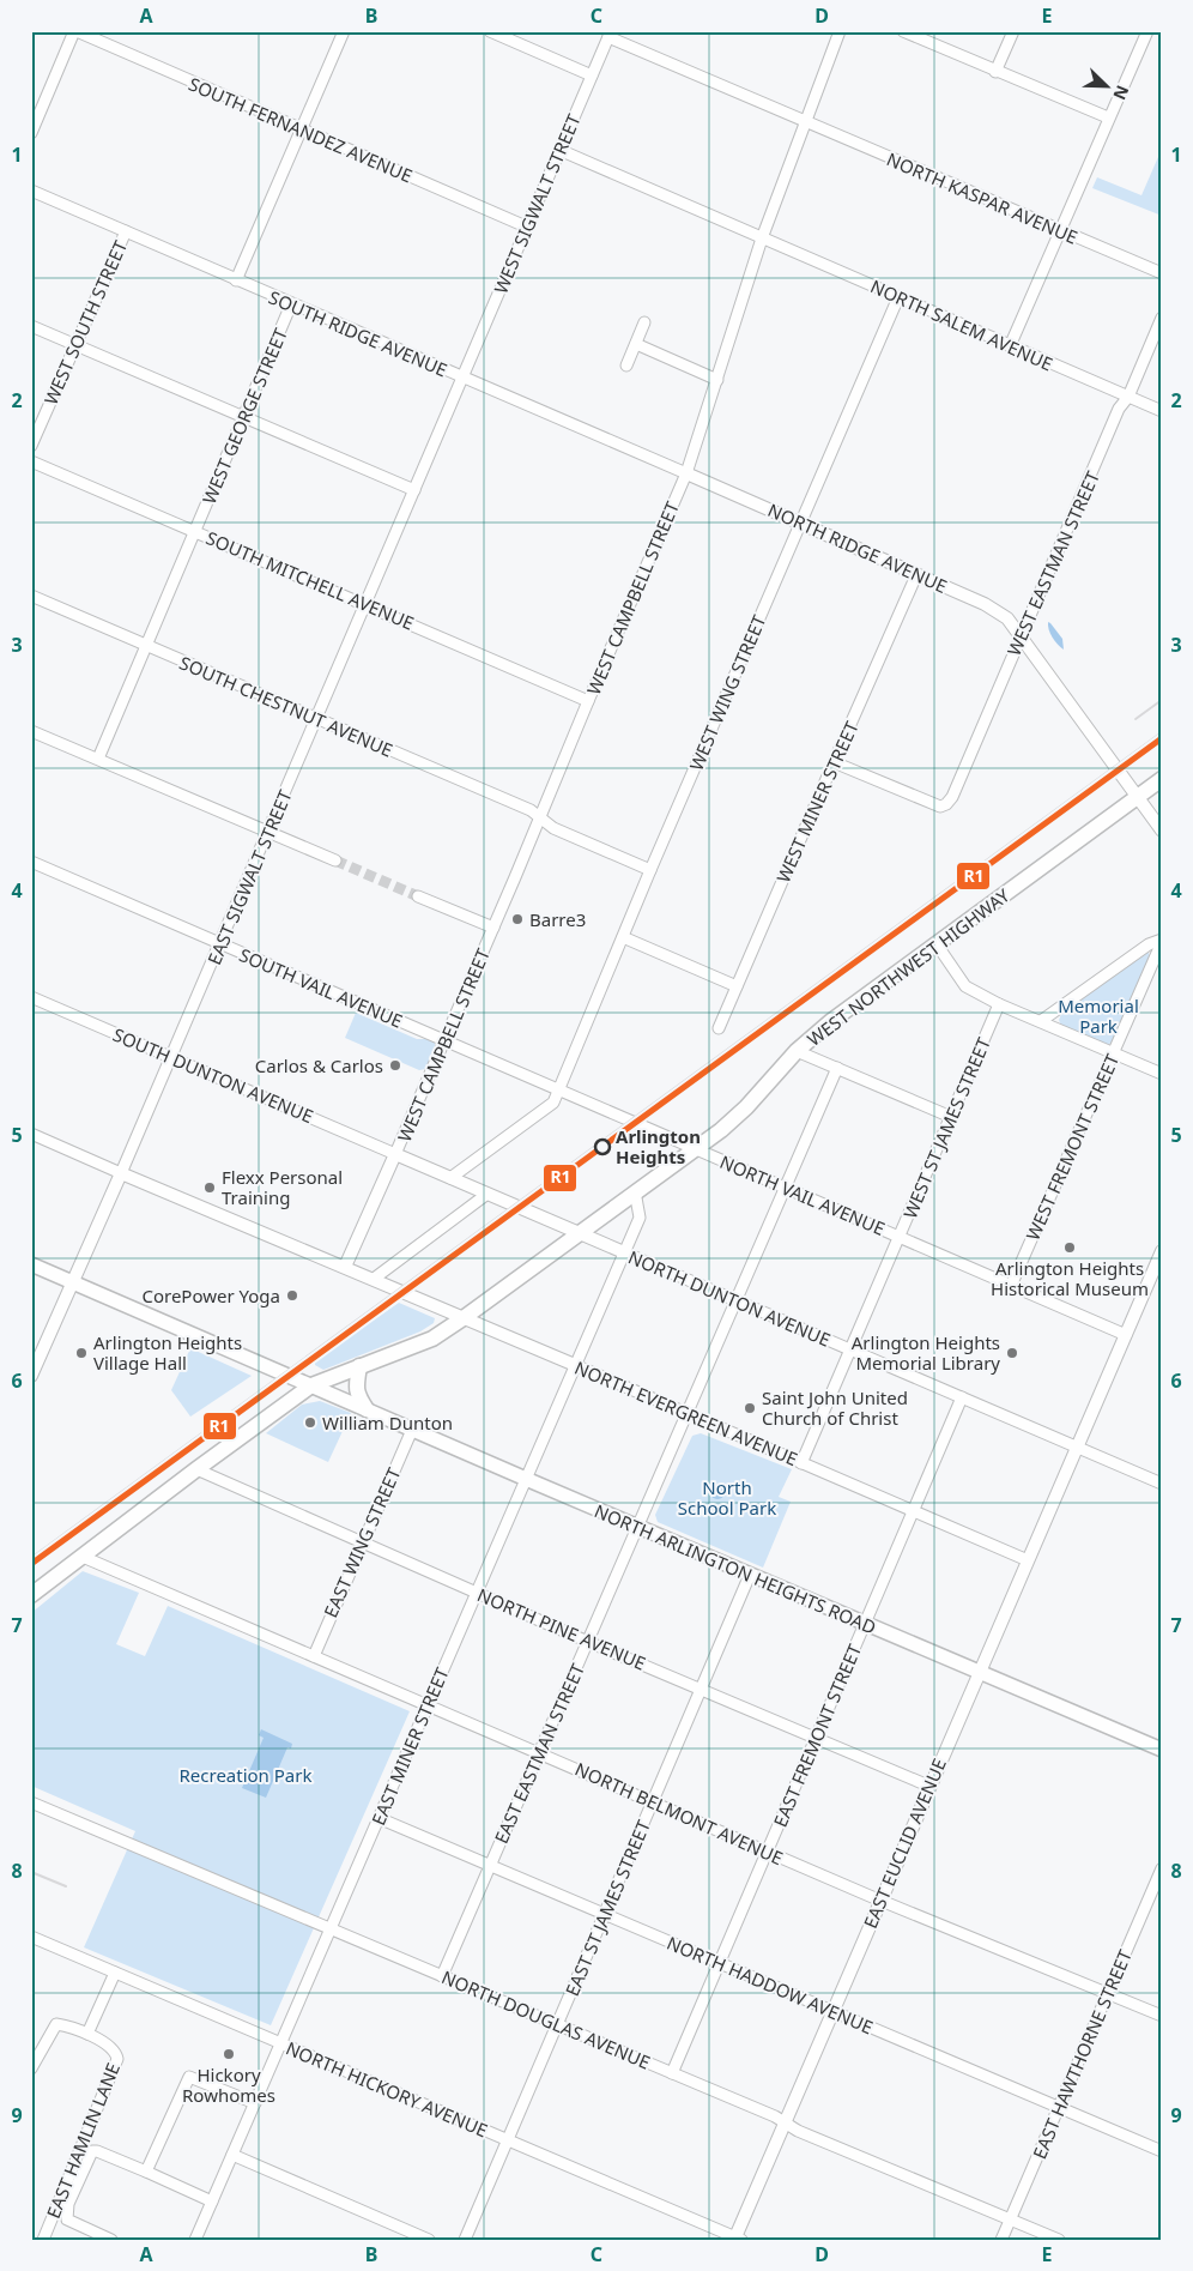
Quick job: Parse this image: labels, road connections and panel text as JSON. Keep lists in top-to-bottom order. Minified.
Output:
{"streets":{"main road":["WEST NORTHWEST HIGHWAY","NORTH ARLINGTON HEIGHTS ROAD"],"street":["SOUTH FERNANDEZ AVENUE","NORTH KASPAR AVENUE","WEST SIGWALT STREET","WEST SOUTH STREET","NORTH SALEM AVENUE","SOUTH RIDGE AVENUE","WEST GEORGE STREET","NORTH RIDGE AVENUE","WEST EASTMAN STREET","SOUTH MITCHELL AVENUE","WEST CAMPBELL STREET","WEST WING STREET","SOUTH CHESTNUT AVENUE","WEST MINER STREET","EAST SIGWALT STREET","SOUTH VAIL AVENUE","SOUTH DUNTON AVENUE","WEST ST JAMES STREET","WEST FREMONT STREET","NORTH VAIL AVENUE","NORTH DUNTON AVENUE","NORTH EVERGREEN AVENUE","EAST WING STREET","NORTH PINE AVENUE","EAST FREMONT STREET","EAST MINER STREET","EAST EASTMAN STREET","NORTH BELMONT AVENUE","EAST EUCLID AVENUE","EAST ST JAMES STREET","NORTH HADDOW AVENUE","NORTH DOUGLAS AVENUE","EAST HAWTHORNE STREET","NORTH HICKORY AVENUE","EAST HAMLIN LANE"]},"crossings":[["SOUTH FERNANDEZ AVENUE","WEST SIGWALT STREET"],["NORTH KASPAR AVENUE","WEST SIGWALT STREET"],["NORTH KASPAR AVENUE","WEST CAMPBELL STREET"],["WEST SIGWALT STREET","NORTH SALEM AVENUE"],["WEST SIGWALT STREET","SOUTH RIDGE AVENUE"],["WEST SIGWALT STREET","EAST SIGWALT STREET"],["WEST SOUTH STREET","SOUTH RIDGE AVENUE"],["NORTH SALEM AVENUE","WEST EASTMAN STREET"],["NORTH SALEM AVENUE","WEST CAMPBELL STREET"],["NORTH SALEM AVENUE","WEST WING STREET"],["SOUTH RIDGE AVENUE","WEST GEORGE STREET"],["SOUTH RIDGE AVENUE","NORTH RIDGE AVENUE"],["SOUTH RIDGE AVENUE","WEST CAMPBELL STREET"],["SOUTH RIDGE AVENUE","EAST SIGWALT STREET"],["WEST GEORGE STREET","SOUTH MITCHELL AVENUE"],["WEST GEORGE STREET","SOUTH CHESTNUT AVENUE"],["NORTH RIDGE AVENUE","WEST EASTMAN STREET"],["NORTH RIDGE AVENUE","WEST CAMPBELL STREET"],["NORTH RIDGE AVENUE","WEST WING STREET"],["NORTH RIDGE AVENUE","WEST MINER STREET"],["NORTH RIDGE AVENUE","WEST NORTHWEST HIGHWAY"],["WEST EASTMAN STREET","WEST MINER STREET"],["SOUTH MITCHELL AVENUE","WEST CAMPBELL STREET"],["SOUTH MITCHELL AVENUE","EAST SIGWALT STREET"],["WEST CAMPBELL STREET","SOUTH CHESTNUT AVENUE"],["WEST CAMPBELL STREET","SOUTH VAIL AVENUE"],["WEST CAMPBELL STREET","SOUTH DUNTON AVENUE"],["WEST CAMPBELL STREET","NORTH VAIL AVENUE"],["WEST CAMPBELL STREET","NORTH DUNTON AVENUE"],["WEST WING STREET","SOUTH CHESTNUT AVENUE"],["WEST WING STREET","NORTH VAIL AVENUE"],["WEST WING STREET","NORTH DUNTON AVENUE"],["SOUTH CHESTNUT AVENUE","EAST SIGWALT STREET"],["EAST SIGWALT STREET","SOUTH VAIL AVENUE"],["EAST SIGWALT STREET","SOUTH DUNTON AVENUE"],["EAST SIGWALT STREET","NORTH EVERGREEN AVENUE"],["EAST SIGWALT STREET","NORTH ARLINGTON HEIGHTS ROAD"],["WEST NORTHWEST HIGHWAY","NORTH VAIL AVENUE"],["WEST NORTHWEST HIGHWAY","NORTH DUNTON AVENUE"],["WEST NORTHWEST HIGHWAY","NORTH EVERGREEN AVENUE"],["WEST NORTHWEST HIGHWAY","NORTH ARLINGTON HEIGHTS ROAD"],["WEST NORTHWEST HIGHWAY","NORTH PINE AVENUE"],["WEST NORTHWEST HIGHWAY","NORTH BELMONT AVENUE"],["SOUTH VAIL AVENUE","NORTH VAIL AVENUE"],["SOUTH DUNTON AVENUE","NORTH DUNTON AVENUE"],["WEST ST JAMES STREET","NORTH VAIL AVENUE"],["WEST ST JAMES STREET","NORTH DUNTON AVENUE"],["WEST FREMONT STREET","NORTH VAIL AVENUE"],["NORTH VAIL AVENUE","EAST EUCLID AVENUE"],["NORTH DUNTON AVENUE","EAST FREMONT STREET"],["NORTH DUNTON AVENUE","EAST MINER STREET"],["NORTH DUNTON AVENUE","EAST EASTMAN STREET"],["NORTH DUNTON AVENUE","EAST EUCLID AVENUE"],["NORTH EVERGREEN AVENUE","EAST FREMONT STREET"],["NORTH EVERGREEN AVENUE","EAST MINER STREET"],["NORTH EVERGREEN AVENUE","EAST EASTMAN STREET"],["NORTH EVERGREEN AVENUE","EAST EUCLID AVENUE"],["EAST WING STREET","NORTH ARLINGTON HEIGHTS ROAD"],["EAST WING STREET","NORTH PINE AVENUE"],["EAST WING STREET","NORTH BELMONT AVENUE"],["NORTH ARLINGTON HEIGHTS ROAD","EAST FREMONT STREET"],["NORTH ARLINGTON HEIGHTS ROAD","EAST MINER STREET"],["NORTH ARLINGTON HEIGHTS ROAD","EAST EASTMAN STREET"],["NORTH ARLINGTON HEIGHTS ROAD","EAST EUCLID AVENUE"],["NORTH ARLINGTON HEIGHTS ROAD","EAST ST JAMES STREET"],["NORTH PINE AVENUE","EAST FREMONT STREET"],["NORTH PINE AVENUE","EAST MINER STREET"],["NORTH PINE AVENUE","EAST EASTMAN STREET"],["NORTH PINE AVENUE","EAST EUCLID AVENUE"],["NORTH PINE AVENUE","EAST ST JAMES STREET"],["EAST FREMONT STREET","NORTH BELMONT AVENUE"],["EAST FREMONT STREET","NORTH HADDOW AVENUE"],["EAST FREMONT STREET","NORTH DOUGLAS AVENUE"],["EAST MINER STREET","NORTH BELMONT AVENUE"],["EAST MINER STREET","NORTH HADDOW AVENUE"],["EAST MINER STREET","NORTH DOUGLAS AVENUE"],["EAST MINER STREET","NORTH HICKORY AVENUE"],["EAST EASTMAN STREET","NORTH BELMONT AVENUE"],["EAST EASTMAN STREET","NORTH HADDOW AVENUE"],["EAST EASTMAN STREET","NORTH DOUGLAS AVENUE"],["NORTH BELMONT AVENUE","EAST EUCLID AVENUE"],["NORTH BELMONT AVENUE","EAST ST JAMES STREET"],["NORTH BELMONT AVENUE","EAST HAWTHORNE STREET"],["EAST EUCLID AVENUE","NORTH HADDOW AVENUE"],["EAST EUCLID AVENUE","NORTH DOUGLAS AVENUE"],["EAST EUCLID AVENUE","NORTH HICKORY AVENUE"],["EAST ST JAMES STREET","NORTH HADDOW AVENUE"],["EAST ST JAMES STREET","NORTH DOUGLAS AVENUE"],["EAST ST JAMES STREET","NORTH HICKORY AVENUE"],["NORTH HADDOW AVENUE","EAST HAWTHORNE STREET"],["NORTH DOUGLAS AVENUE","EAST HAWTHORNE STREET"]],"parks":["Memorial Park","North School Park","Recreation Park"],"places":["Barre3","Carlos & Carlos","Arlington Heights","Flexx Personal Training","Arlington Heights Historical Museum","CorePower Yoga","Arlington Heights Village Hall","Arlington Heights Memorial Library","Saint John United Church of Christ","William Dunton","Hickory Rowhomes"],"lines":["transit line R1"],"north":"bottom right","grid":{"columns":["A","B","C","D","E"],"rows":["1","2","3","4","5","6","7","8","9"]}}
